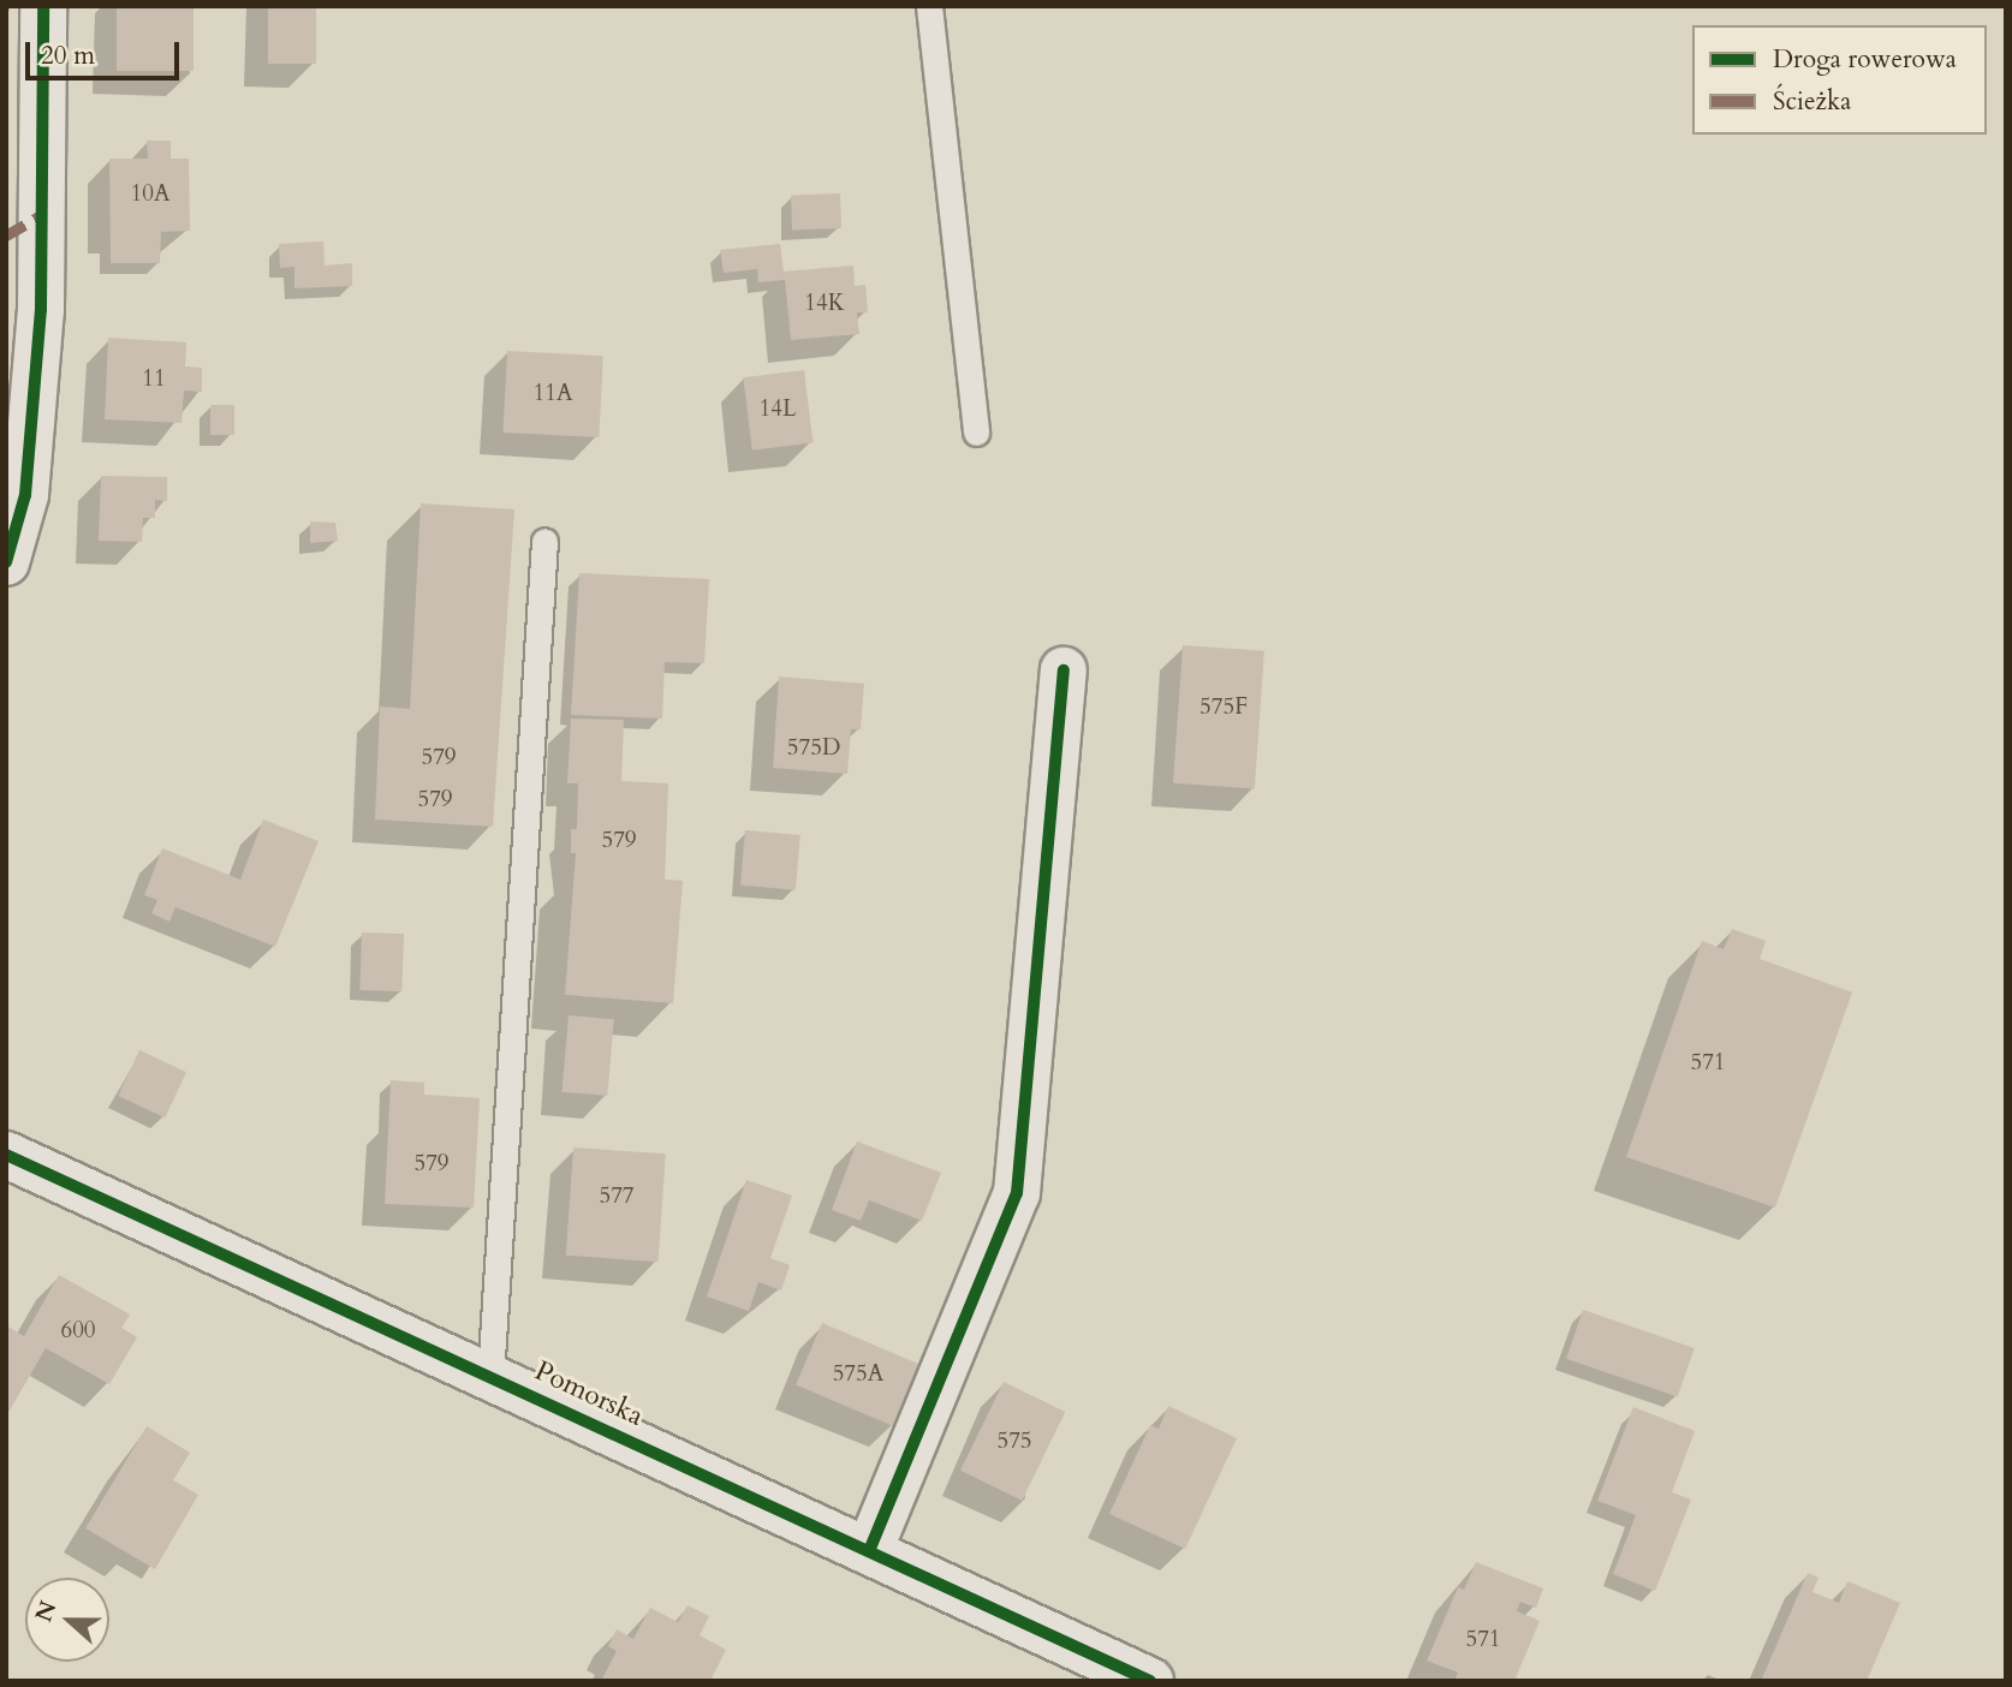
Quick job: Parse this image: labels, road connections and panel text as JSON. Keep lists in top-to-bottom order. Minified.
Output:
{"streets":{"street":["Pomorska"]},"house_numbers":["10A","14K","11","11A","14L","575F","575D","579","579","579","571","579","577","600","575A","575","571"],"legend":["Droga rowerowa","Ścieżka"],"scale_bar":"20 m","north":"left"}
